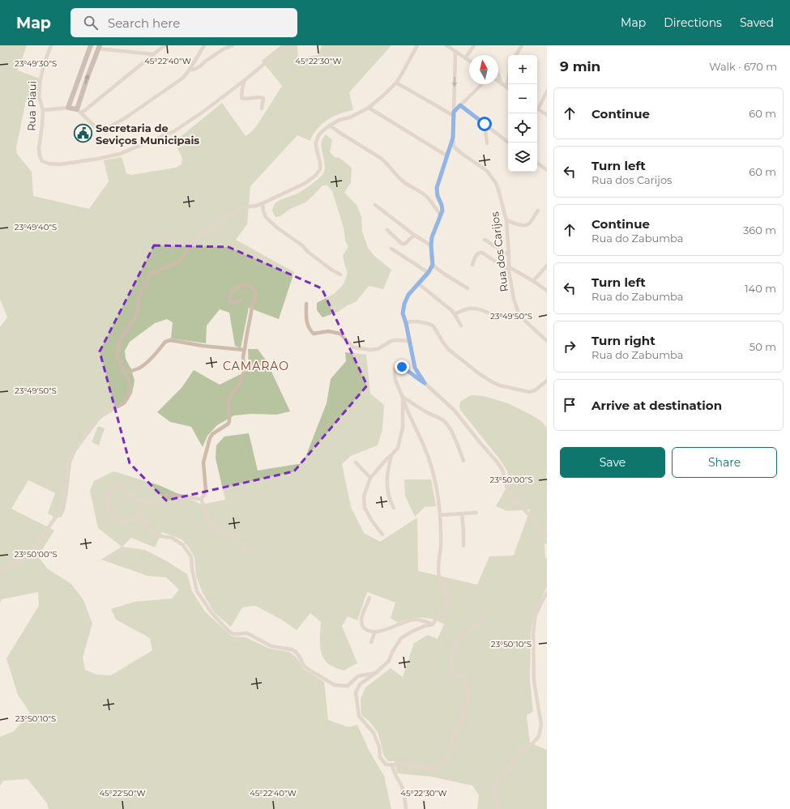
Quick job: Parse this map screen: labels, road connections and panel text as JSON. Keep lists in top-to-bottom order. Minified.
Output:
{"streets":{"street":["Rua Piaui","Rua dos Carijos"]},"districts":["CAMARAO"],"places":{"public building":["Secretaria de Seviços Municipais"]},"north":"top","page":{"header":"Map","search":"Search here","nav":["Map","Directions","Saved"],"heading":["9 min","Walk · 670 m"],"map_buttons":["+","−"],"list":[["Continue","60 m"],["Turn left","Rua dos Carijos","60 m"],["Continue","Rua do Zabumba","360 m"],["Turn left","Rua do Zabumba","140 m"],["Turn right","Rua do Zabumba","50 m"],"Arrive at destination"],"buttons":["Save","Share"]},"coordinates":["45°22'40\"W","45°22'30\"W","23°49'30\"S","23°49'40\"S","23°49'50\"S","23°50'00\"S","23°50'10\"S","45°22'50\"W"]}
